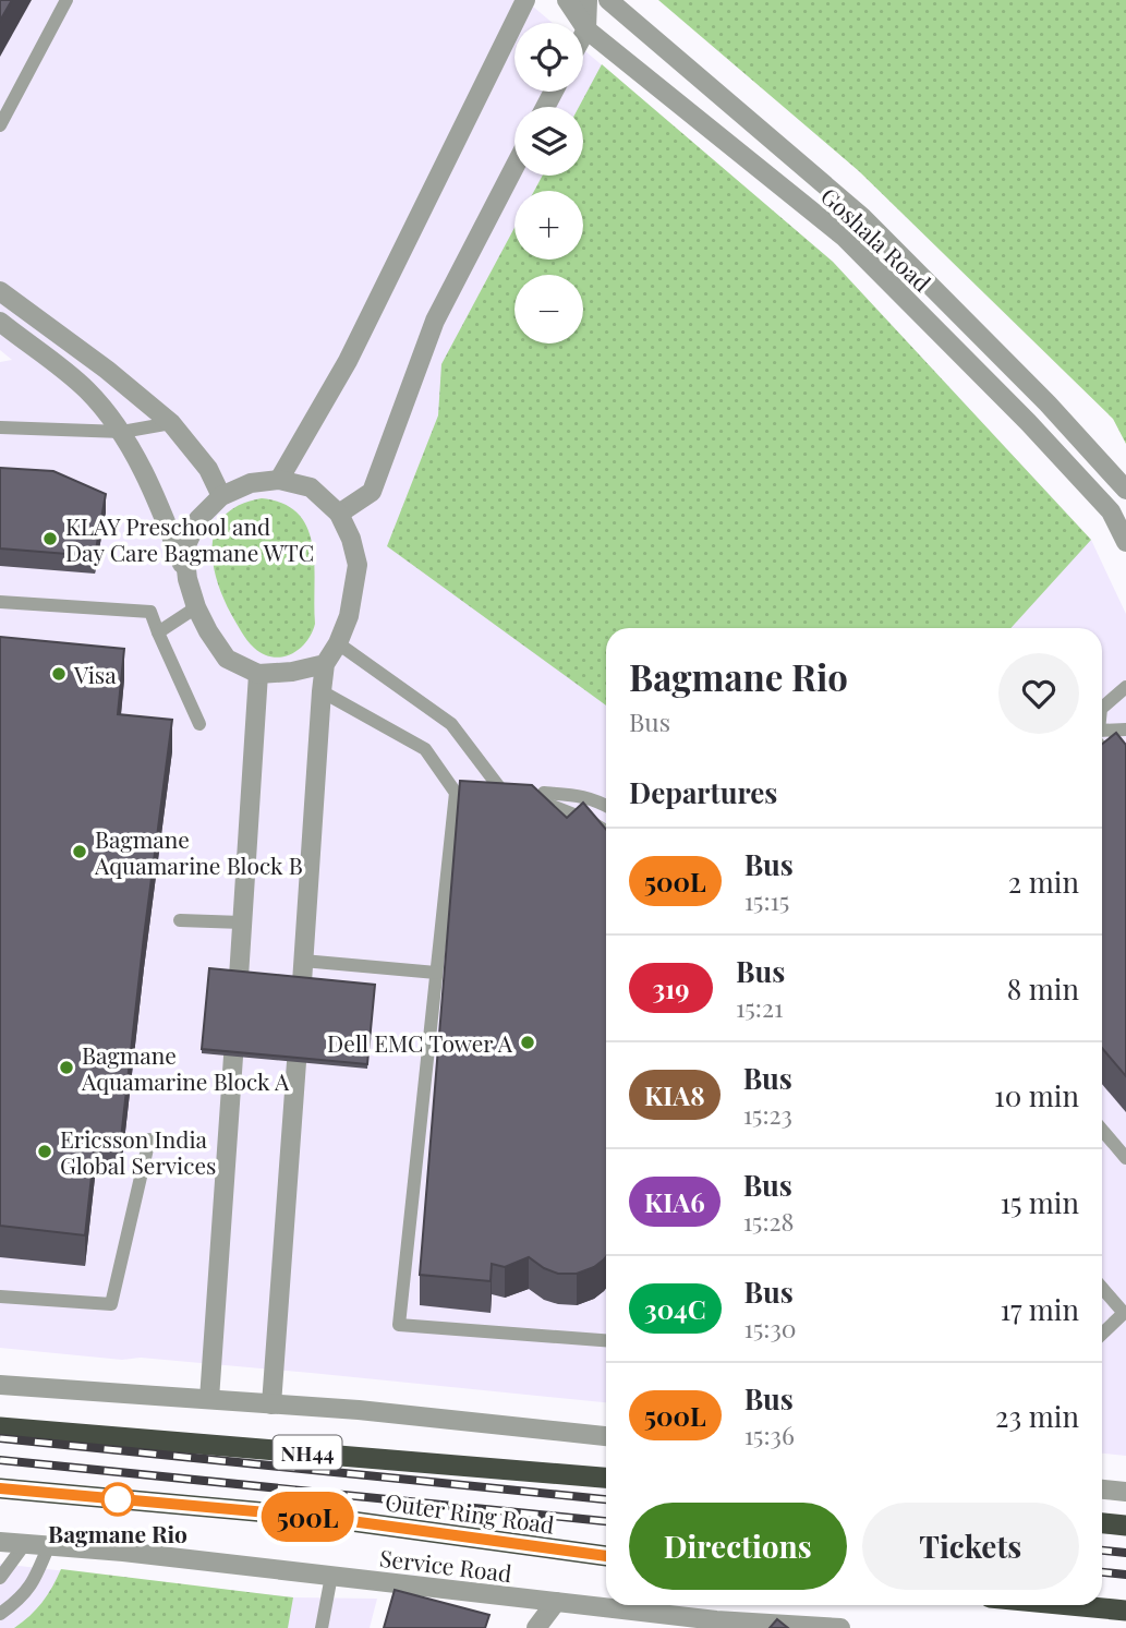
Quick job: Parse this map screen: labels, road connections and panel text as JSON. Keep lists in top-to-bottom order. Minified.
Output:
{"streets":{"highway":["NH44","Outer Ring Road"],"street":["Goshala Road","Service Road"]},"places":["KLAY Preschool and Day Care Bagmane WTC","Visa","Bagmane Aquamarine Block B","Dell EMC Tower A","Bagmane Aquamarine Block A","Ericsson India Global Services","Bagmane Rio"],"lines":["bus line 500L"],"page":{"on_map":"500L","map_buttons":["+","−"],"heading":[["Bagmane Rio","Bus"],"Departures"],"list":[{"mark":"500L","name":"Bus","note":"15:15","value":"2 min"},{"mark":"319","name":"Bus","note":"15:21","value":"8 min"},{"mark":"KIA8","name":"Bus","note":"15:23","value":"10 min"},{"mark":"KIA6","name":"Bus","note":"15:28","value":"15 min"},{"mark":"304C","name":"Bus","note":"15:30","value":"17 min"},{"mark":"500L","name":"Bus","note":"15:36","value":"23 min"}],"buttons":["Directions","Tickets"]}}
